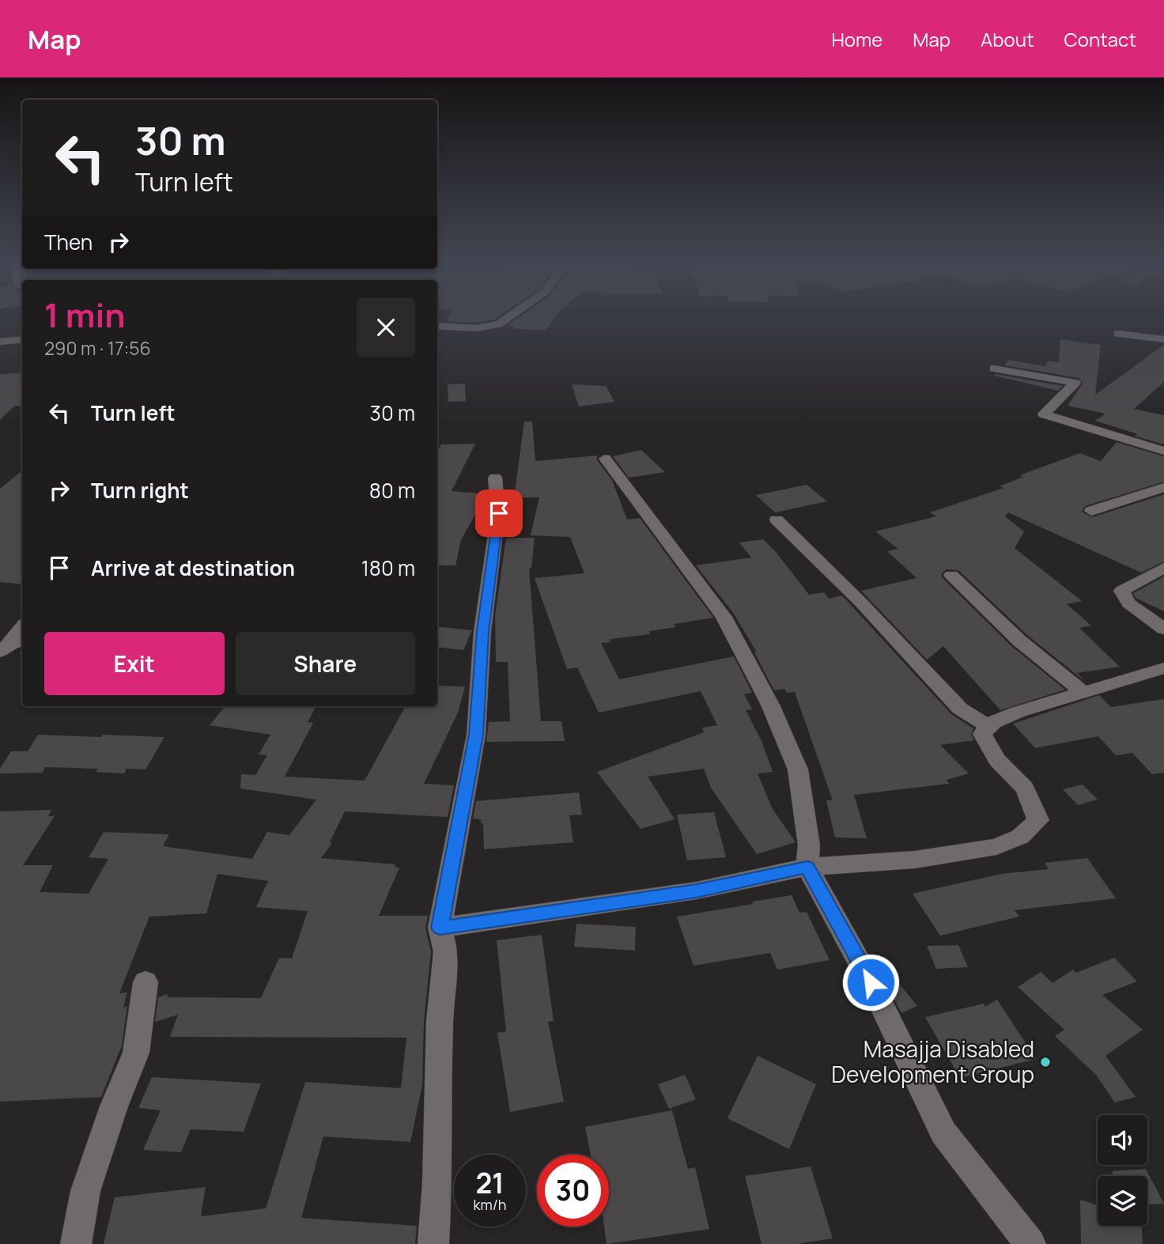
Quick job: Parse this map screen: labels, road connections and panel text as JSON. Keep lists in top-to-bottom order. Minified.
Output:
{"places":["Masajja Disabled Development Group"],"page":{"header":"Map","nav":["Home","Map","About","Contact"],"turn":["30 m","Turn left"],"then":"Then","heading":["1 min","290 m · 17:56"],"list":[{"name":"Turn left","value":"30 m"},{"name":"Turn right","value":"80 m"},{"name":"Arrive at destination","value":"180 m"}],"buttons":["Exit","Share"],"speed":"21 km/h","limit":"30"}}
